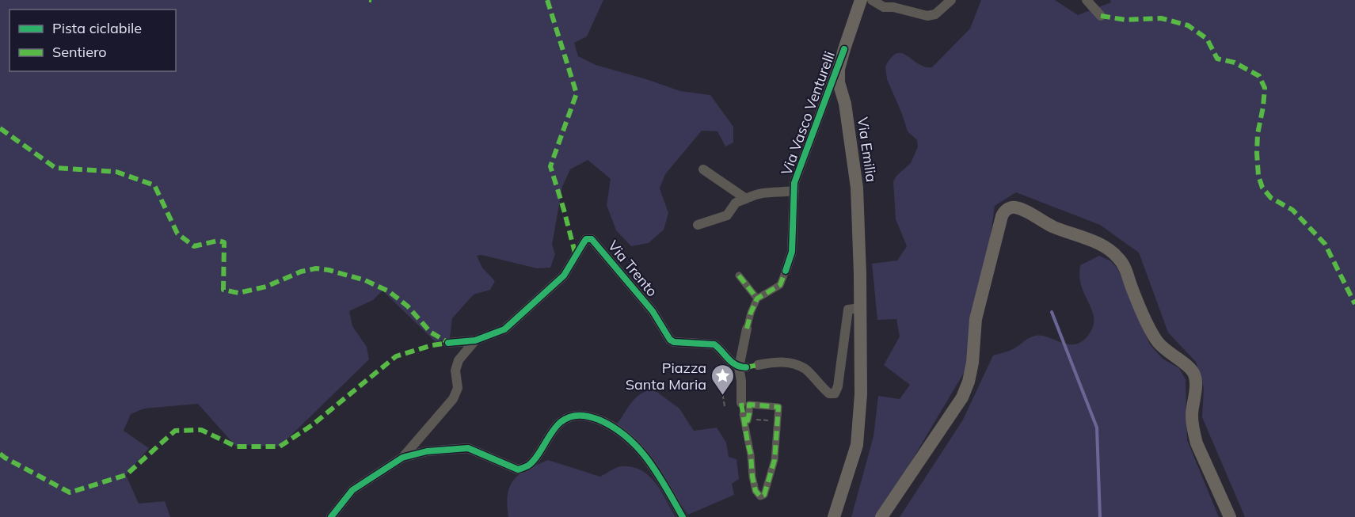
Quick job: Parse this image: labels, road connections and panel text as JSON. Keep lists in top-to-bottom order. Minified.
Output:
{"streets":{"main road":["Via Emilia"],"street":["Via Vasco Venturelli","Via Trento"]},"crossings":[["Via Vasco Venturelli","Via Emilia"]],"places":{"place":["Piazza Santa Maria"]},"legend":["Pista ciclabile","Sentiero"]}
